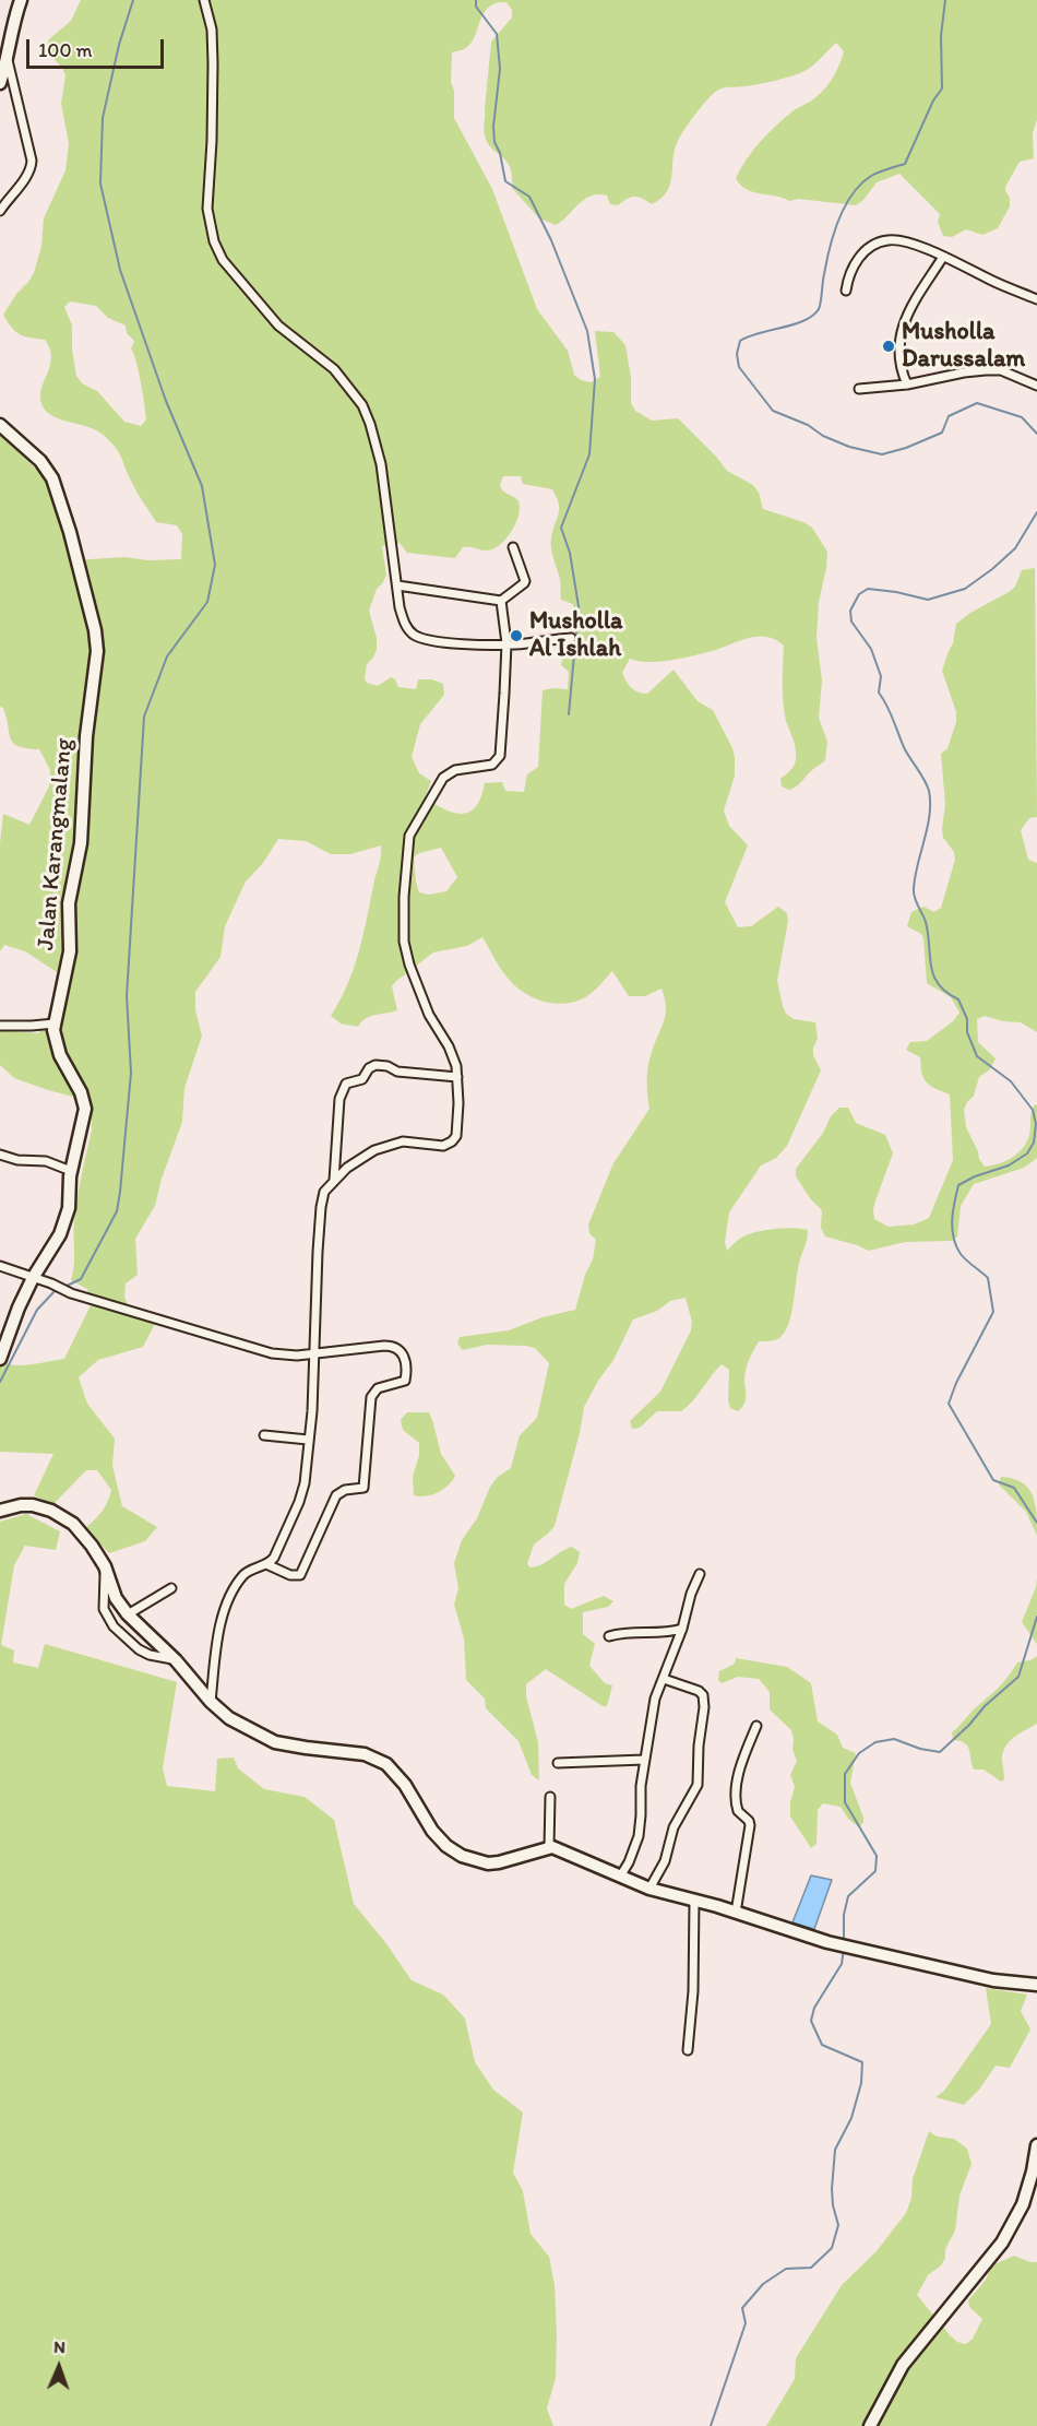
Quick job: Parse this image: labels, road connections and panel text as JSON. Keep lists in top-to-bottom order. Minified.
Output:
{"streets":{"street":["Jalan Karangmalang"]},"places":["Musholla Darussalam","Musholla Al Ishlah"],"scale_bar":"100 m","north":"top"}
